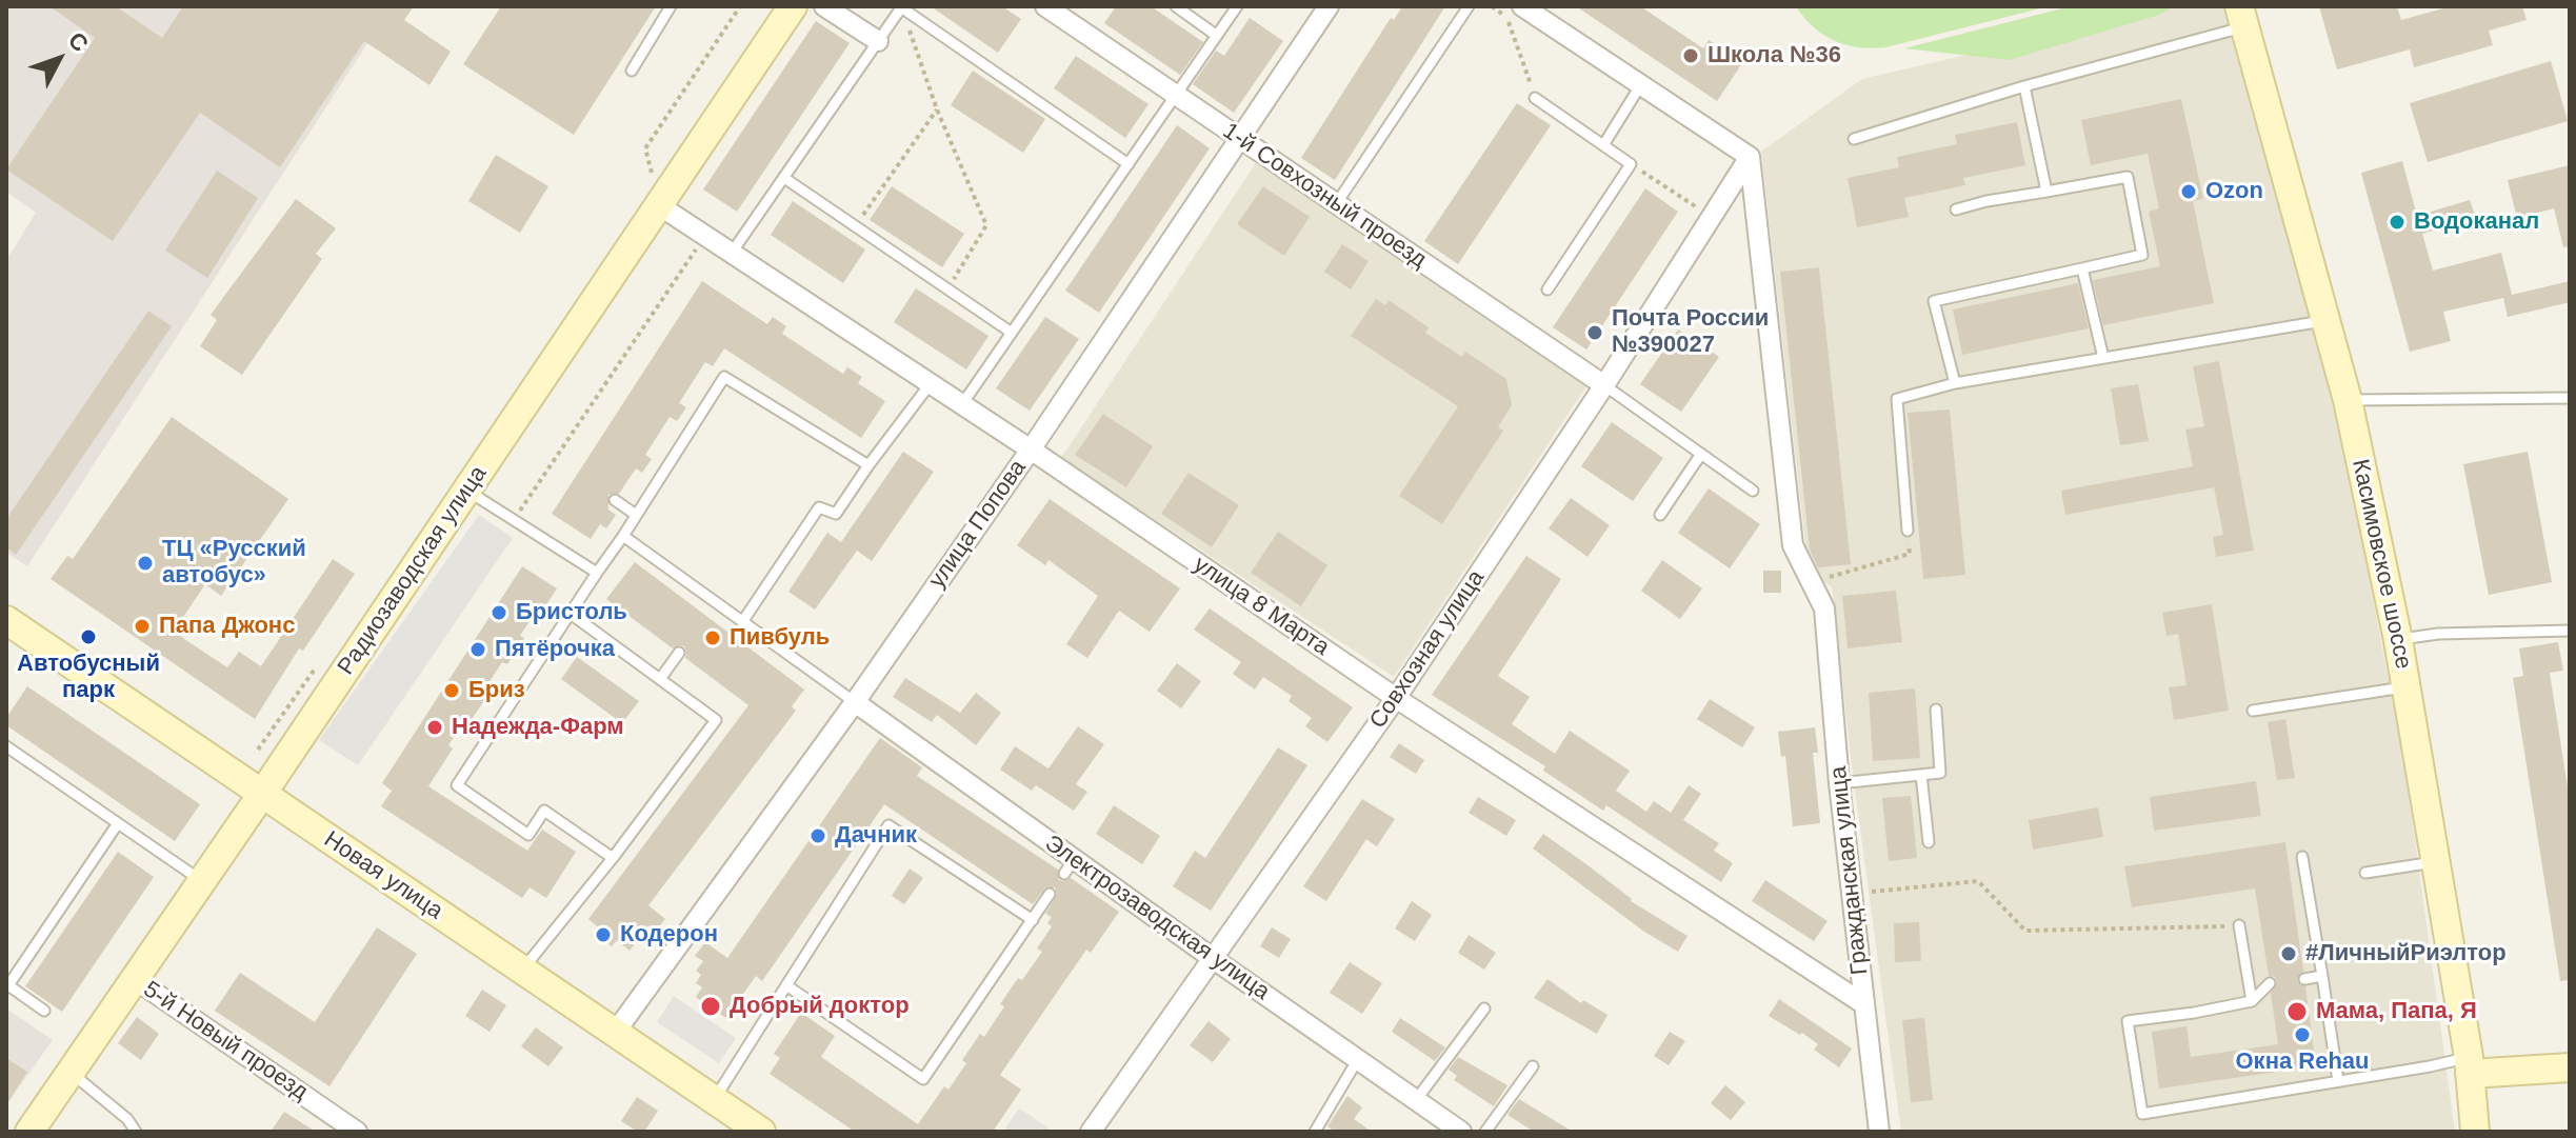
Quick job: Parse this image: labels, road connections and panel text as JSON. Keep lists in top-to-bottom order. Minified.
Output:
{"streets":{"street":["1-й Совхозный проезд","улица Попова","Касимовское шоссе","Радиозаводская улица","улица 8 Марта","Совхозная улица","Гражданская улица","Новая улица","Электрозаводская улица","5-й Новый проезд"]},"crossings":[["1-й Совхозный проезд","улица Попова"],["1-й Совхозный проезд","Совхозная улица"],["улица Попова","улица 8 Марта"],["улица Попова","Новая улица"],["улица Попова","Электрозаводская улица"],["Радиозаводская улица","улица 8 Марта"],["Радиозаводская улица","Новая улица"],["Радиозаводская улица","5-й Новый проезд"],["улица 8 Марта","Совхозная улица"],["улица 8 Марта","Гражданская улица"],["Совхозная улица","Электрозаводская улица"]],"places":["Школа №36","Ozon","Водоканал","Почта России №390027","ТЦ «Русский автобус»","Бристоль","Папа Джонс","Автобусный парк","Пивбуль","Пятёрочка","Бриз","Надежда-Фарм","Дачник","Кодерон","#ЛичныйРиэлтор","Добрый доктор","Мама, Папа, Я","Окна Rehau"],"north":"top right"}
